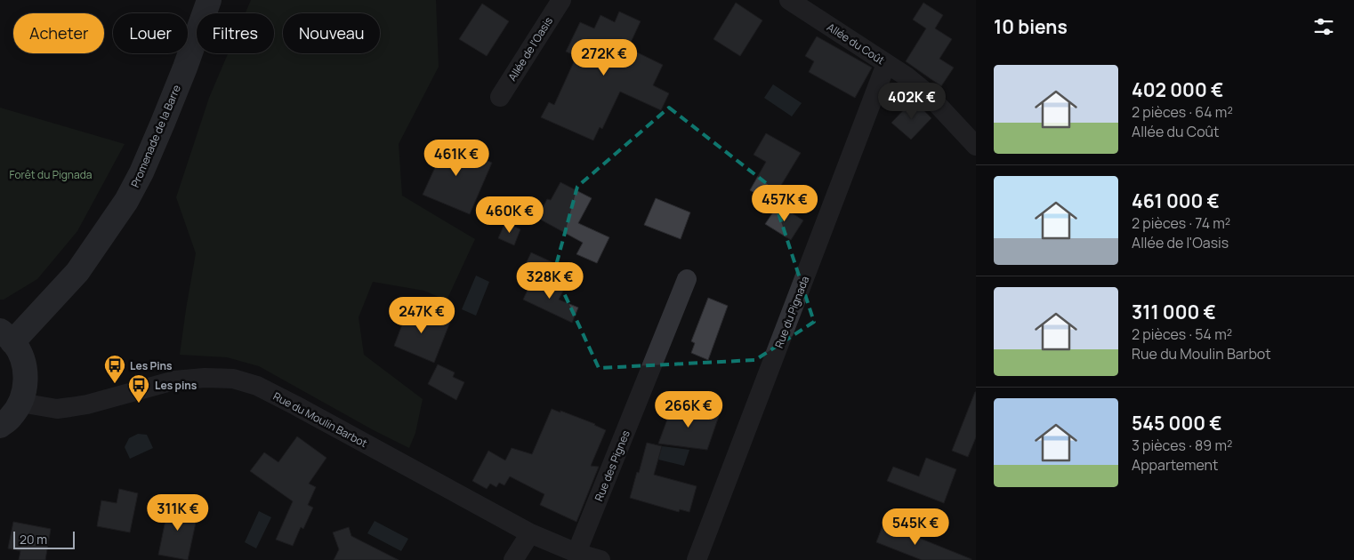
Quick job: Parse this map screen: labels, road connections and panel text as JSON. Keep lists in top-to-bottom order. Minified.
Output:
{"streets":{"main road":["Promenade de la Barre"],"street":["Allée du Coût","Allée de l'Oasis","Rue du Pignada","Rue du Moulin Barbot","Rue des Pignes"]},"crossings":[["Allée du Coût","Rue du Pignada"],["Rue du Moulin Barbot","Rue des Pignes"]],"parks":["Forêt du Pignada"],"places":{"bus stop":["Les Pins","Les pins"]},"scale_bar":"20 m","page":{"heading":"10 biens","chip":["Acheter","Louer","Filtres","Nouveau"],"price":["272K €","402K €","461K €","457K €","460K €","328K €","247K €","266K €","311K €","545K €"],"list":[{"name":"402 000 €","note":"2 pièces · 64 m² · Allée du Coût"},{"name":"461 000 €","note":"2 pièces · 74 m² · Allée de l'Oasis"},{"name":"311 000 €","note":"2 pièces · 54 m² · Rue du Moulin Barbot"},{"name":"545 000 €","note":"3 pièces · 89 m² · Appartement"}],"scale":"20 m"}}
